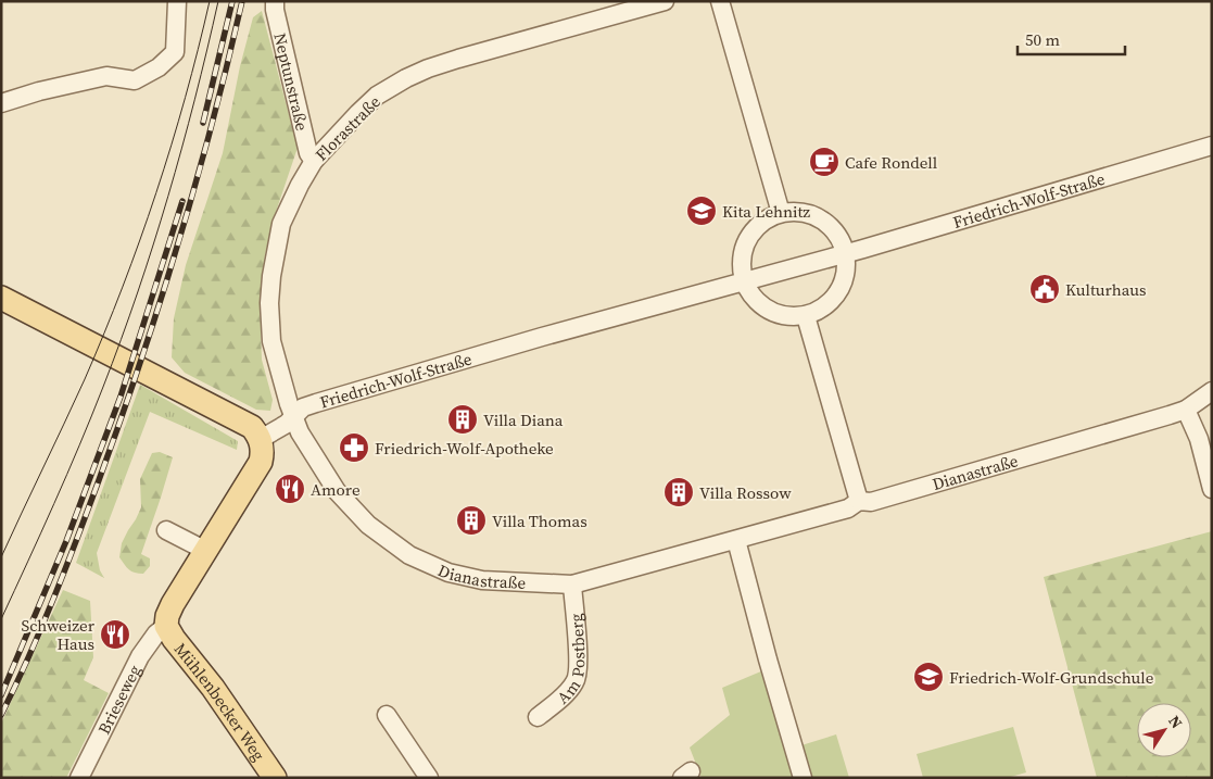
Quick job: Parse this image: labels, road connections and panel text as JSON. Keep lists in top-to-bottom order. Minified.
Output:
{"streets":{"main road":["Mühlenbecker Weg"],"street":["Neptunstraße","Florastraße","Friedrich-Wolf-Straße","Dianastraße","Am Postberg","Brieseweg"]},"crossings":[["Neptunstraße","Florastraße"],["Florastraße","Friedrich-Wolf-Straße"],["Florastraße","Dianastraße"],["Friedrich-Wolf-Straße","Dianastraße"],["Dianastraße","Am Postberg"],["Brieseweg","Mühlenbecker Weg"]],"places":{"cafe":["Cafe Rondell"],"school or university":["Kita Lehnitz","Friedrich-Wolf-Grundschule"],"public building":["Kulturhaus"],"building":["Villa Diana","Villa Rossow","Villa Thomas"],"pharmacy":["Friedrich-Wolf-Apotheke"],"restaurant":["Amore","Schweizer Haus"]},"scale_bar":"50 m","north":"top right"}
